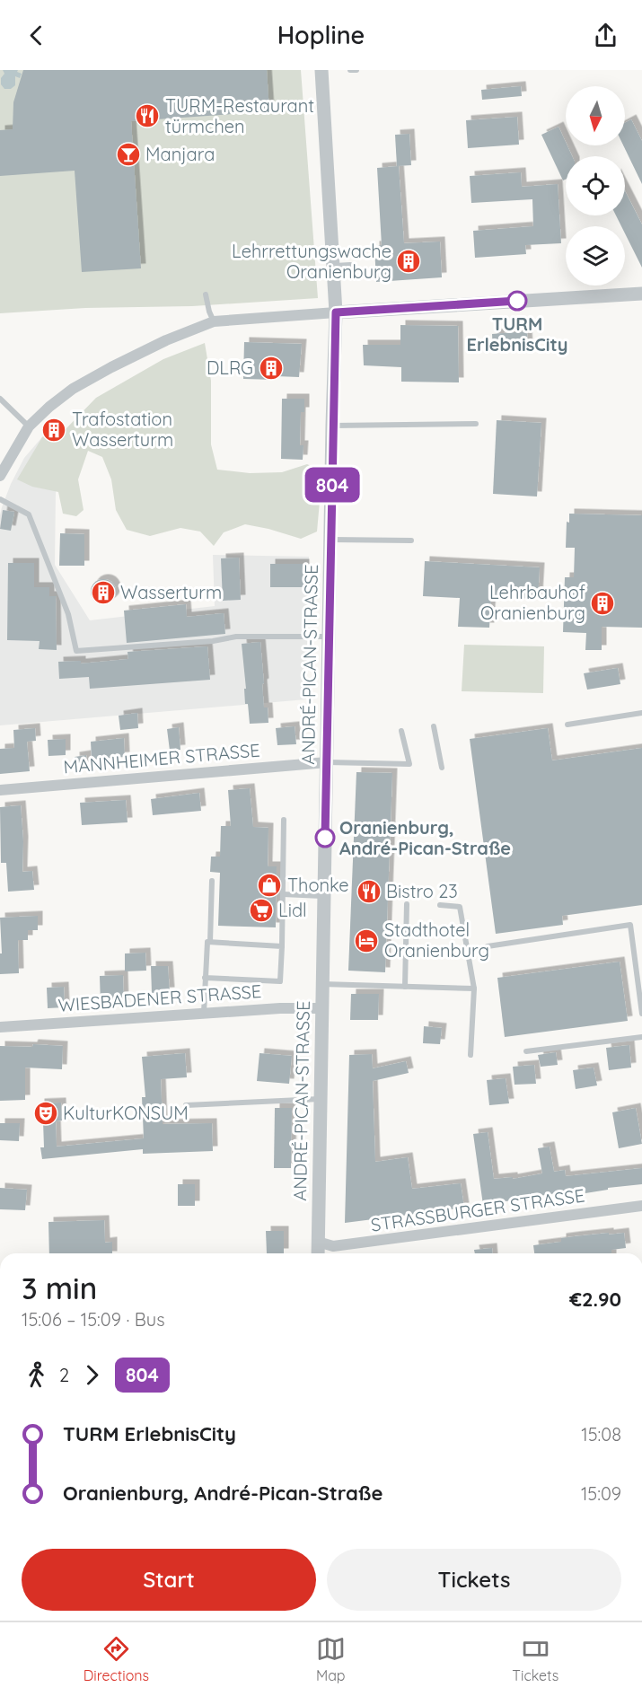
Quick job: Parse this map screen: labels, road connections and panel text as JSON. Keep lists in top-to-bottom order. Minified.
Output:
{"streets":{"street":["ANDRÉ-PICAN-STRASSE","MANNHEIMER STRASSE","WIESBADENER STRASSE","STRASSBURGER STRASSE"]},"crossings":[["ANDRÉ-PICAN-STRASSE","MANNHEIMER STRASSE"],["ANDRÉ-PICAN-STRASSE","WIESBADENER STRASSE"],["ANDRÉ-PICAN-STRASSE","STRASSBURGER STRASSE"]],"places":{"restaurant":["TURM-Restaurant türmchen","Bistro 23"],"bar":["Manjara"],"building":["Lehrrettungswache Oranienburg","DLRG","Trafostation Wasserturm","Wasserturm","Lehrbauhof Oranienburg"],"other":["TURM ErlebnisCity","Oranienburg, André-Pican-Straße"],"shop":["Thonke"],"supermarket":["Lidl"],"hotel":["Stadthotel Oranienburg"],"theatre":["KulturKONSUM"]},"lines":["bus line 804"],"north":"bottom","page":{"header":"Hopline","on_map":"804","heading":["3 min","15:06 – 15:09 · Bus","€2.90"],"legs":["2","804"],"list":[{"name":"TURM ErlebnisCity","value":"15:08"},{"name":"Oranienburg, André-Pican-Straße","value":"15:09"}],"buttons":["Start","Tickets"],"tabs":["Directions","Map","Tickets"]}}
